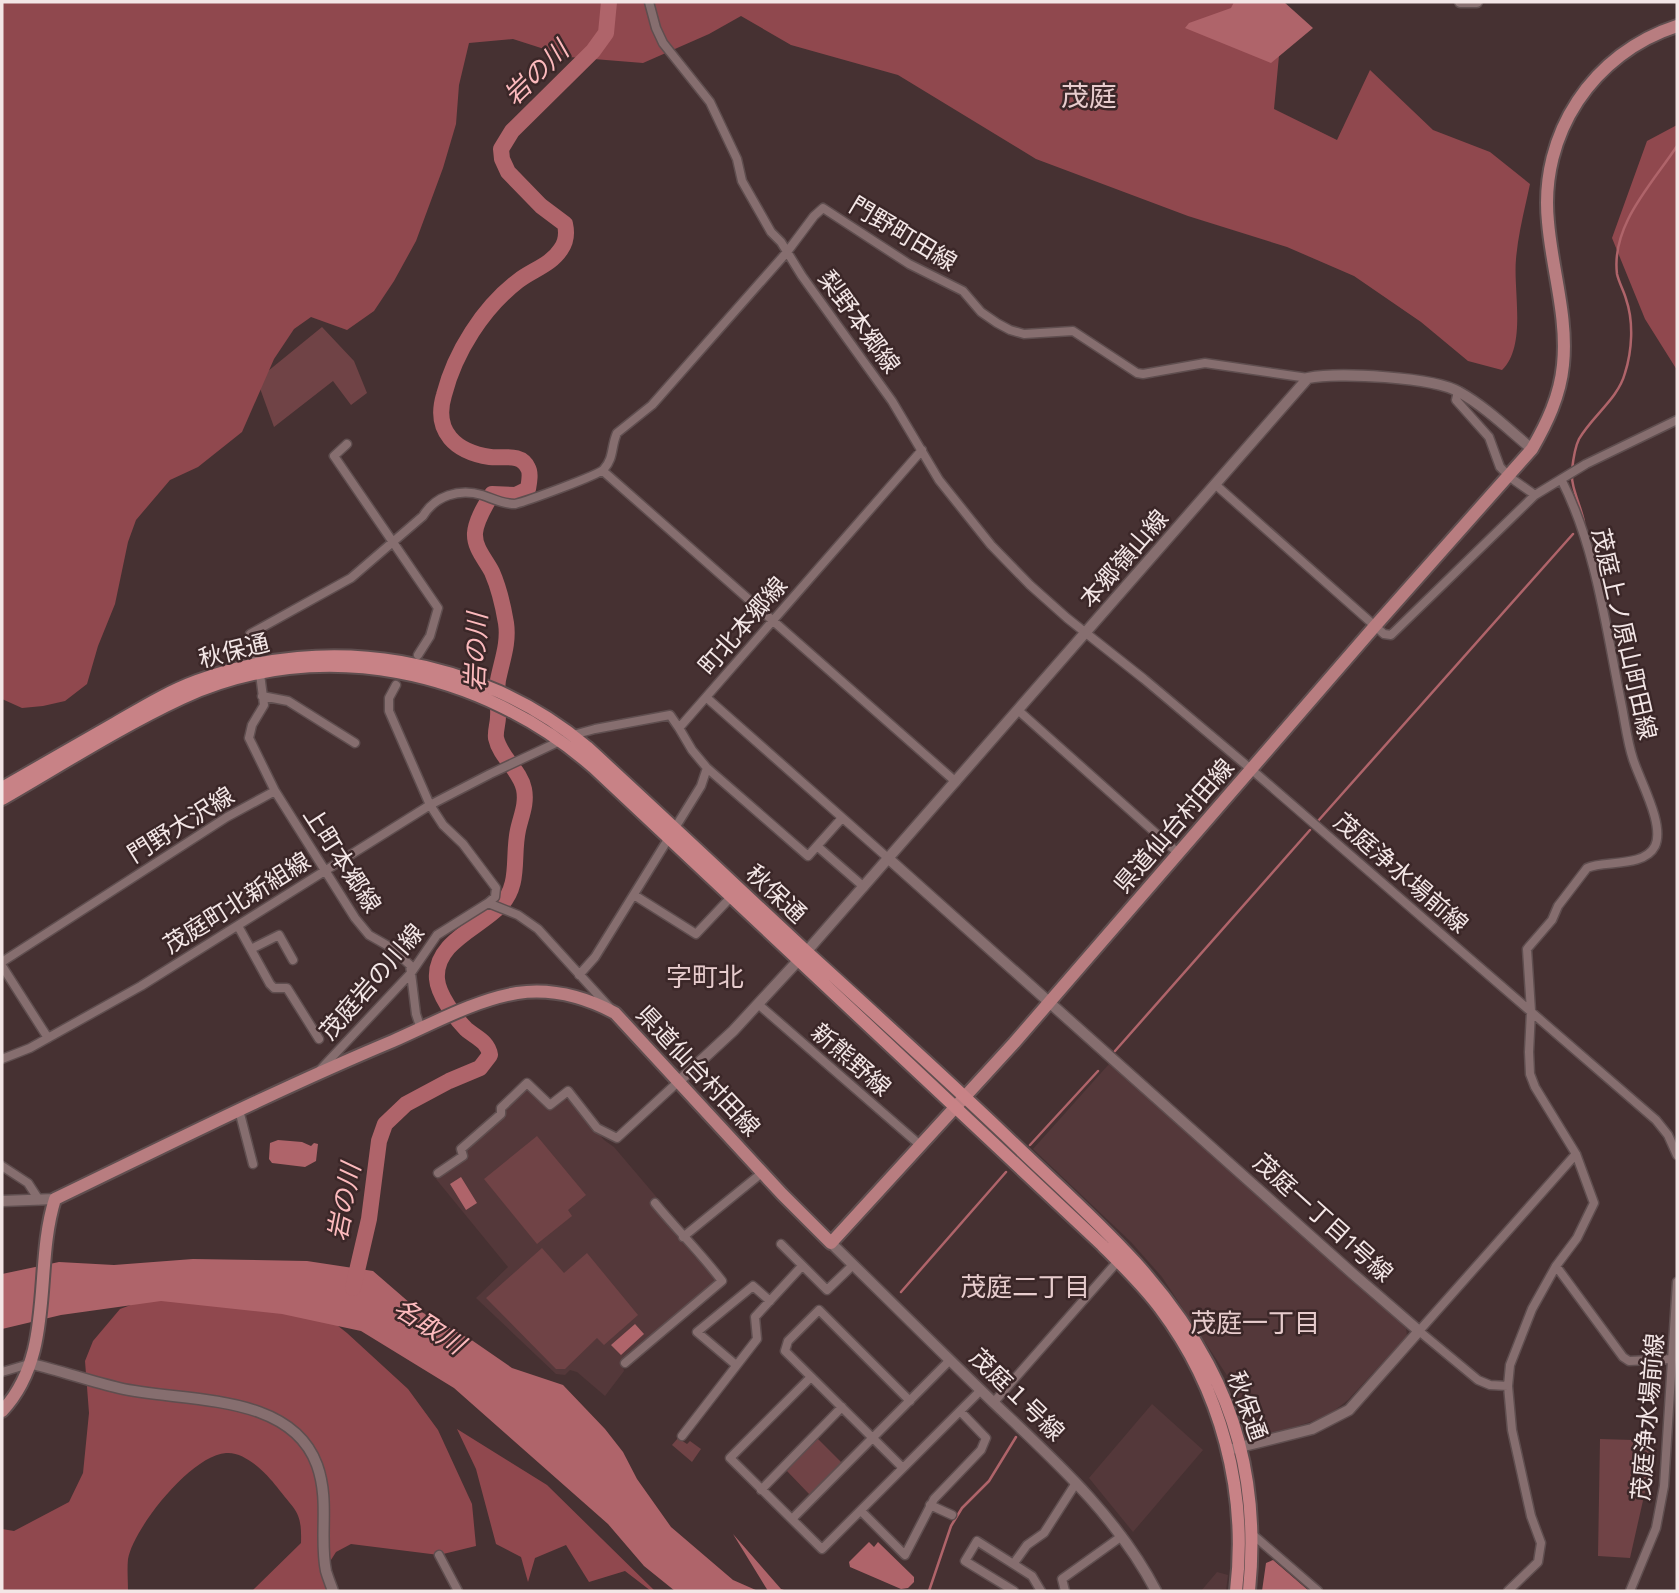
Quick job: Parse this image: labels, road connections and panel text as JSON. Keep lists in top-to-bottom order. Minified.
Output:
{"streets":{"highway":["秋保通"],"main road":["県道仙台村田線"],"street":["門野町田線","梨野本郷線","本郷嶺山線","町北本郷線","茂庭上ノ原山町田線","門野大沢線","上町本郷線","茂庭浄水場前線","茂庭町北新組線","茂庭岩の川線","新熊野線","茂庭一丁目1号線","茂庭１号線"]},"crossings":[["門野町田線","梨野本郷線"],["門野町田線","本郷嶺山線"],["梨野本郷線","本郷嶺山線"],["梨野本郷線","町北本郷線"],["梨野本郷線","茂庭浄水場前線"],["本郷嶺山線","秋保通"],["本郷嶺山線","県道仙台村田線"],["本郷嶺山線","茂庭浄水場前線"],["本郷嶺山線","新熊野線"],["本郷嶺山線","茂庭一丁目1号線"],["町北本郷線","茂庭町北新組線"],["茂庭上ノ原山町田線","茂庭浄水場前線"],["秋保通","県道仙台村田線"],["秋保通","茂庭町北新組線"],["門野大沢線","上町本郷線"],["県道仙台村田線","茂庭浄水場前線"],["県道仙台村田線","新熊野線"],["県道仙台村田線","茂庭一丁目1号線"],["県道仙台村田線","茂庭１号線"],["上町本郷線","茂庭町北新組線"],["上町本郷線","茂庭岩の川線"]],"districts":["茂庭","字町北","茂庭二丁目","茂庭一丁目"],"water":["岩の川","名取川"]}
